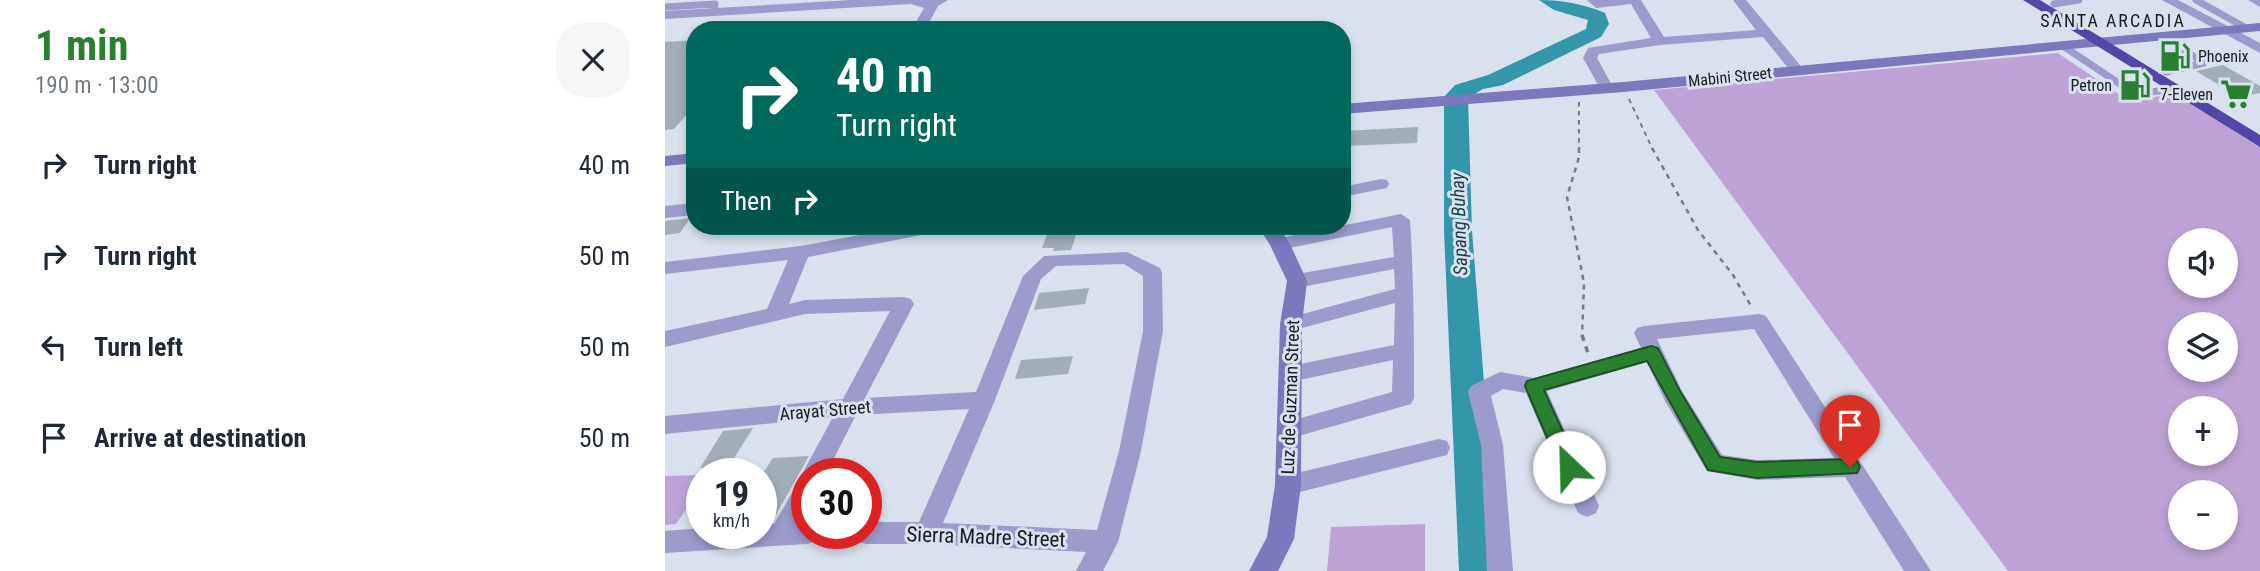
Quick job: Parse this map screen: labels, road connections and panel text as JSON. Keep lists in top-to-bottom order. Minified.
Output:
{"streets":{"main road":["Mabini Street","Luz de Guzman Street"],"street":["Arayat Street","Sierra Madre Street"]},"districts":["SANTA ARCADIA"],"water":["Sapang Buhay"],"places":{"fuel station":["Phoenix","Petron"],"supermarket":["7-Eleven"]},"page":{"heading":["1 min","190 m · 13:00"],"turn":["40 m","Turn right"],"list":[{"name":"Turn right","value":"40 m"},{"name":"Turn right","value":"50 m"},{"name":"Turn left","value":"50 m"},{"name":"Arrive at destination","value":"50 m"}],"then":"Then","map_buttons":["+","−"],"speed":"19 km/h","limit":"30"}}
